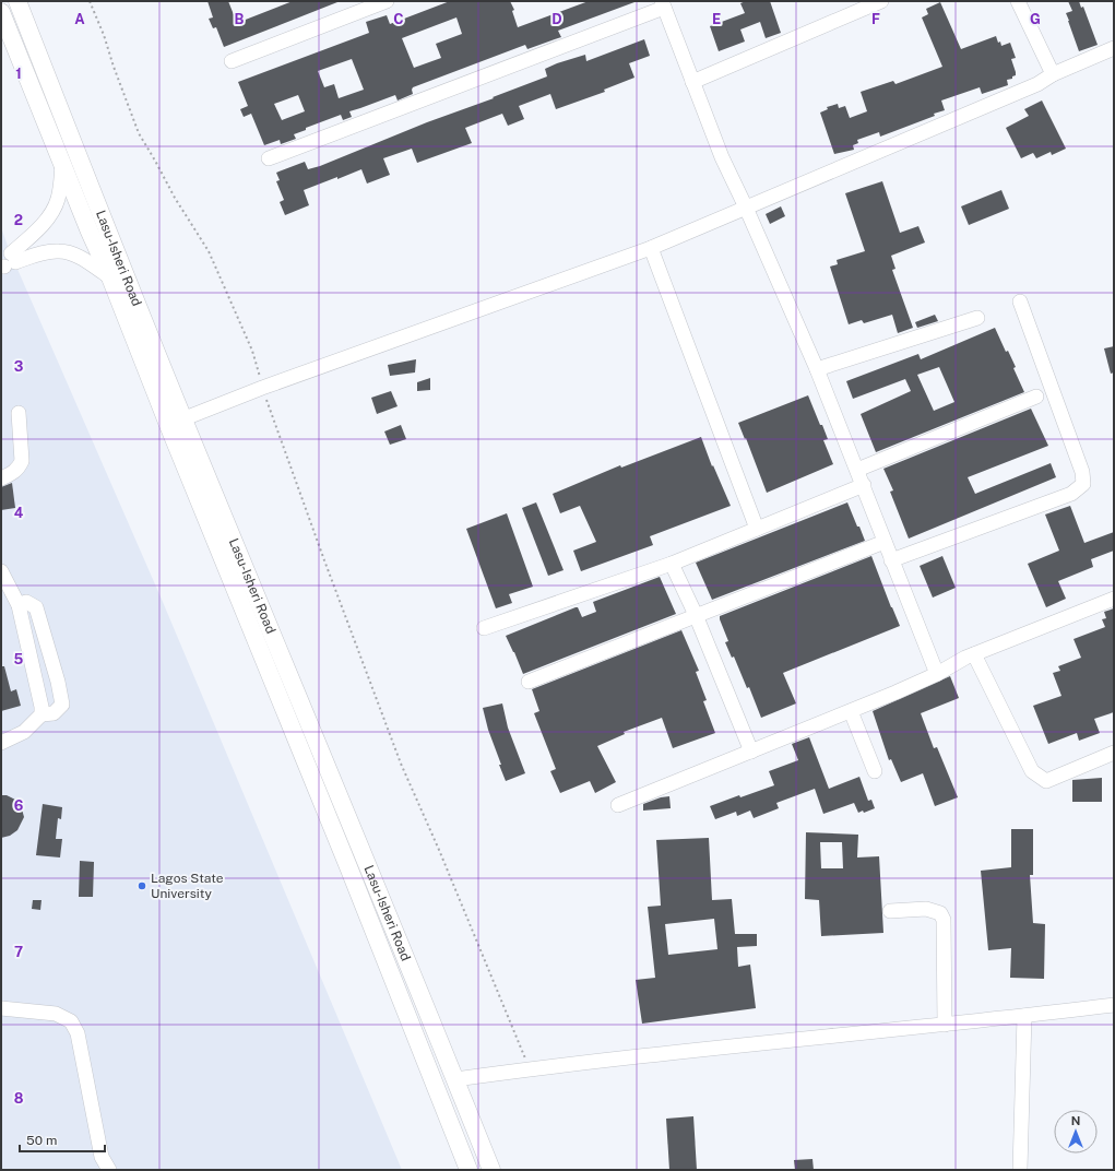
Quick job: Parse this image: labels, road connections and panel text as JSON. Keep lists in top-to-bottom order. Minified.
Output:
{"streets":{"main road":["Lasu-Isheri Road"]},"places":["Lagos State University"],"scale_bar":"50 m","north":"top","grid":{"columns":["A","B","C","D","E","F","G"],"rows":["1","2","3","4","5","6","7","8"]}}
